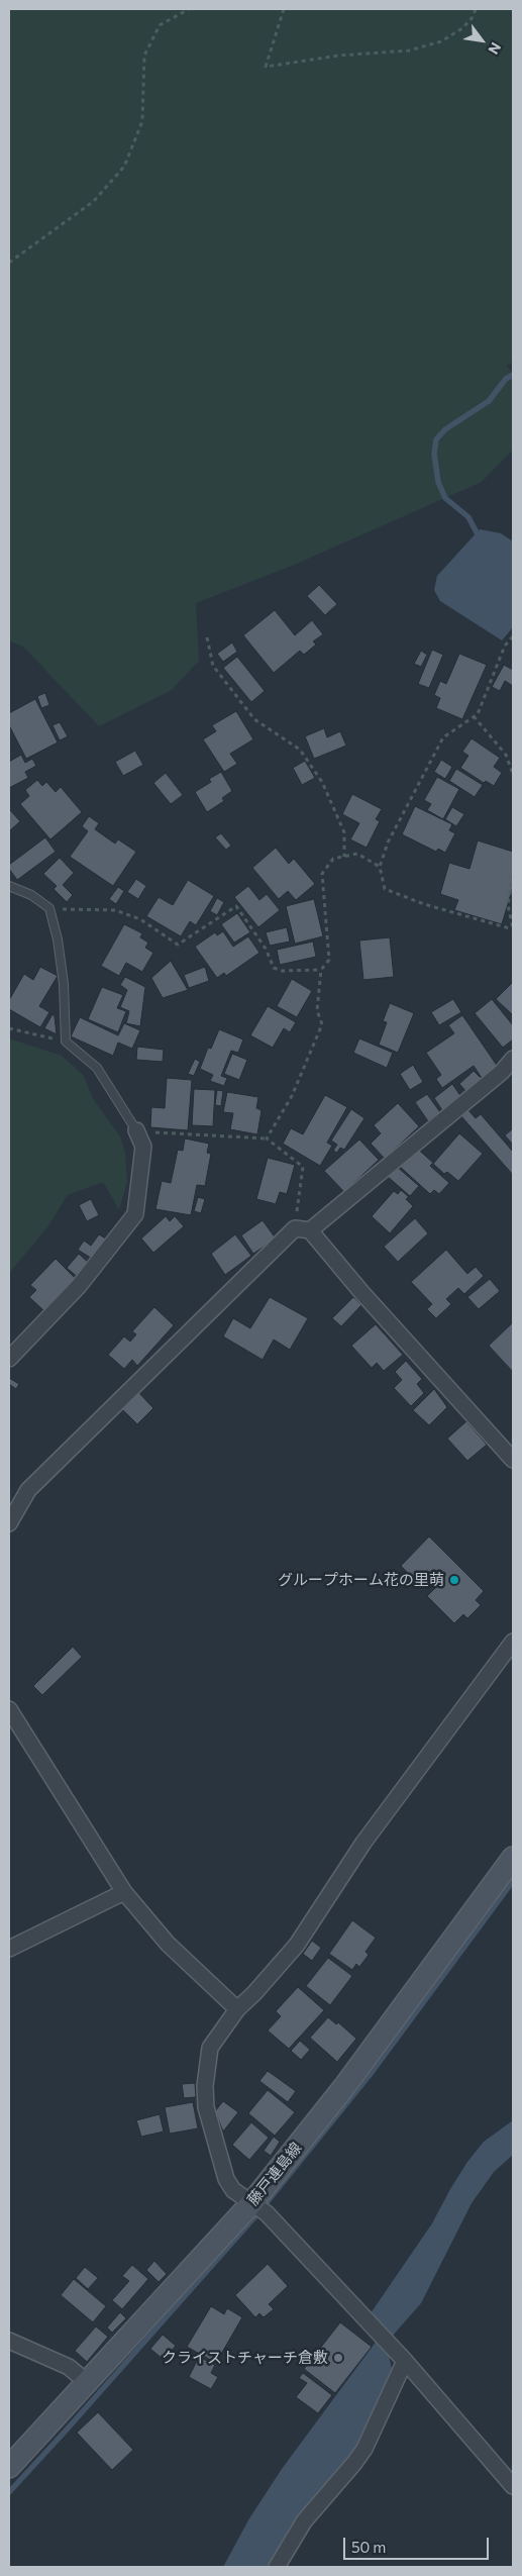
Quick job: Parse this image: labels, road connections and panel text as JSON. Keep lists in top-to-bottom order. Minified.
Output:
{"streets":{"main road":["藤戸連島線"]},"places":["グループホーム花の里萌","クライストチャーチ倉敷"],"scale_bar":"50 m","north":"bottom right"}
